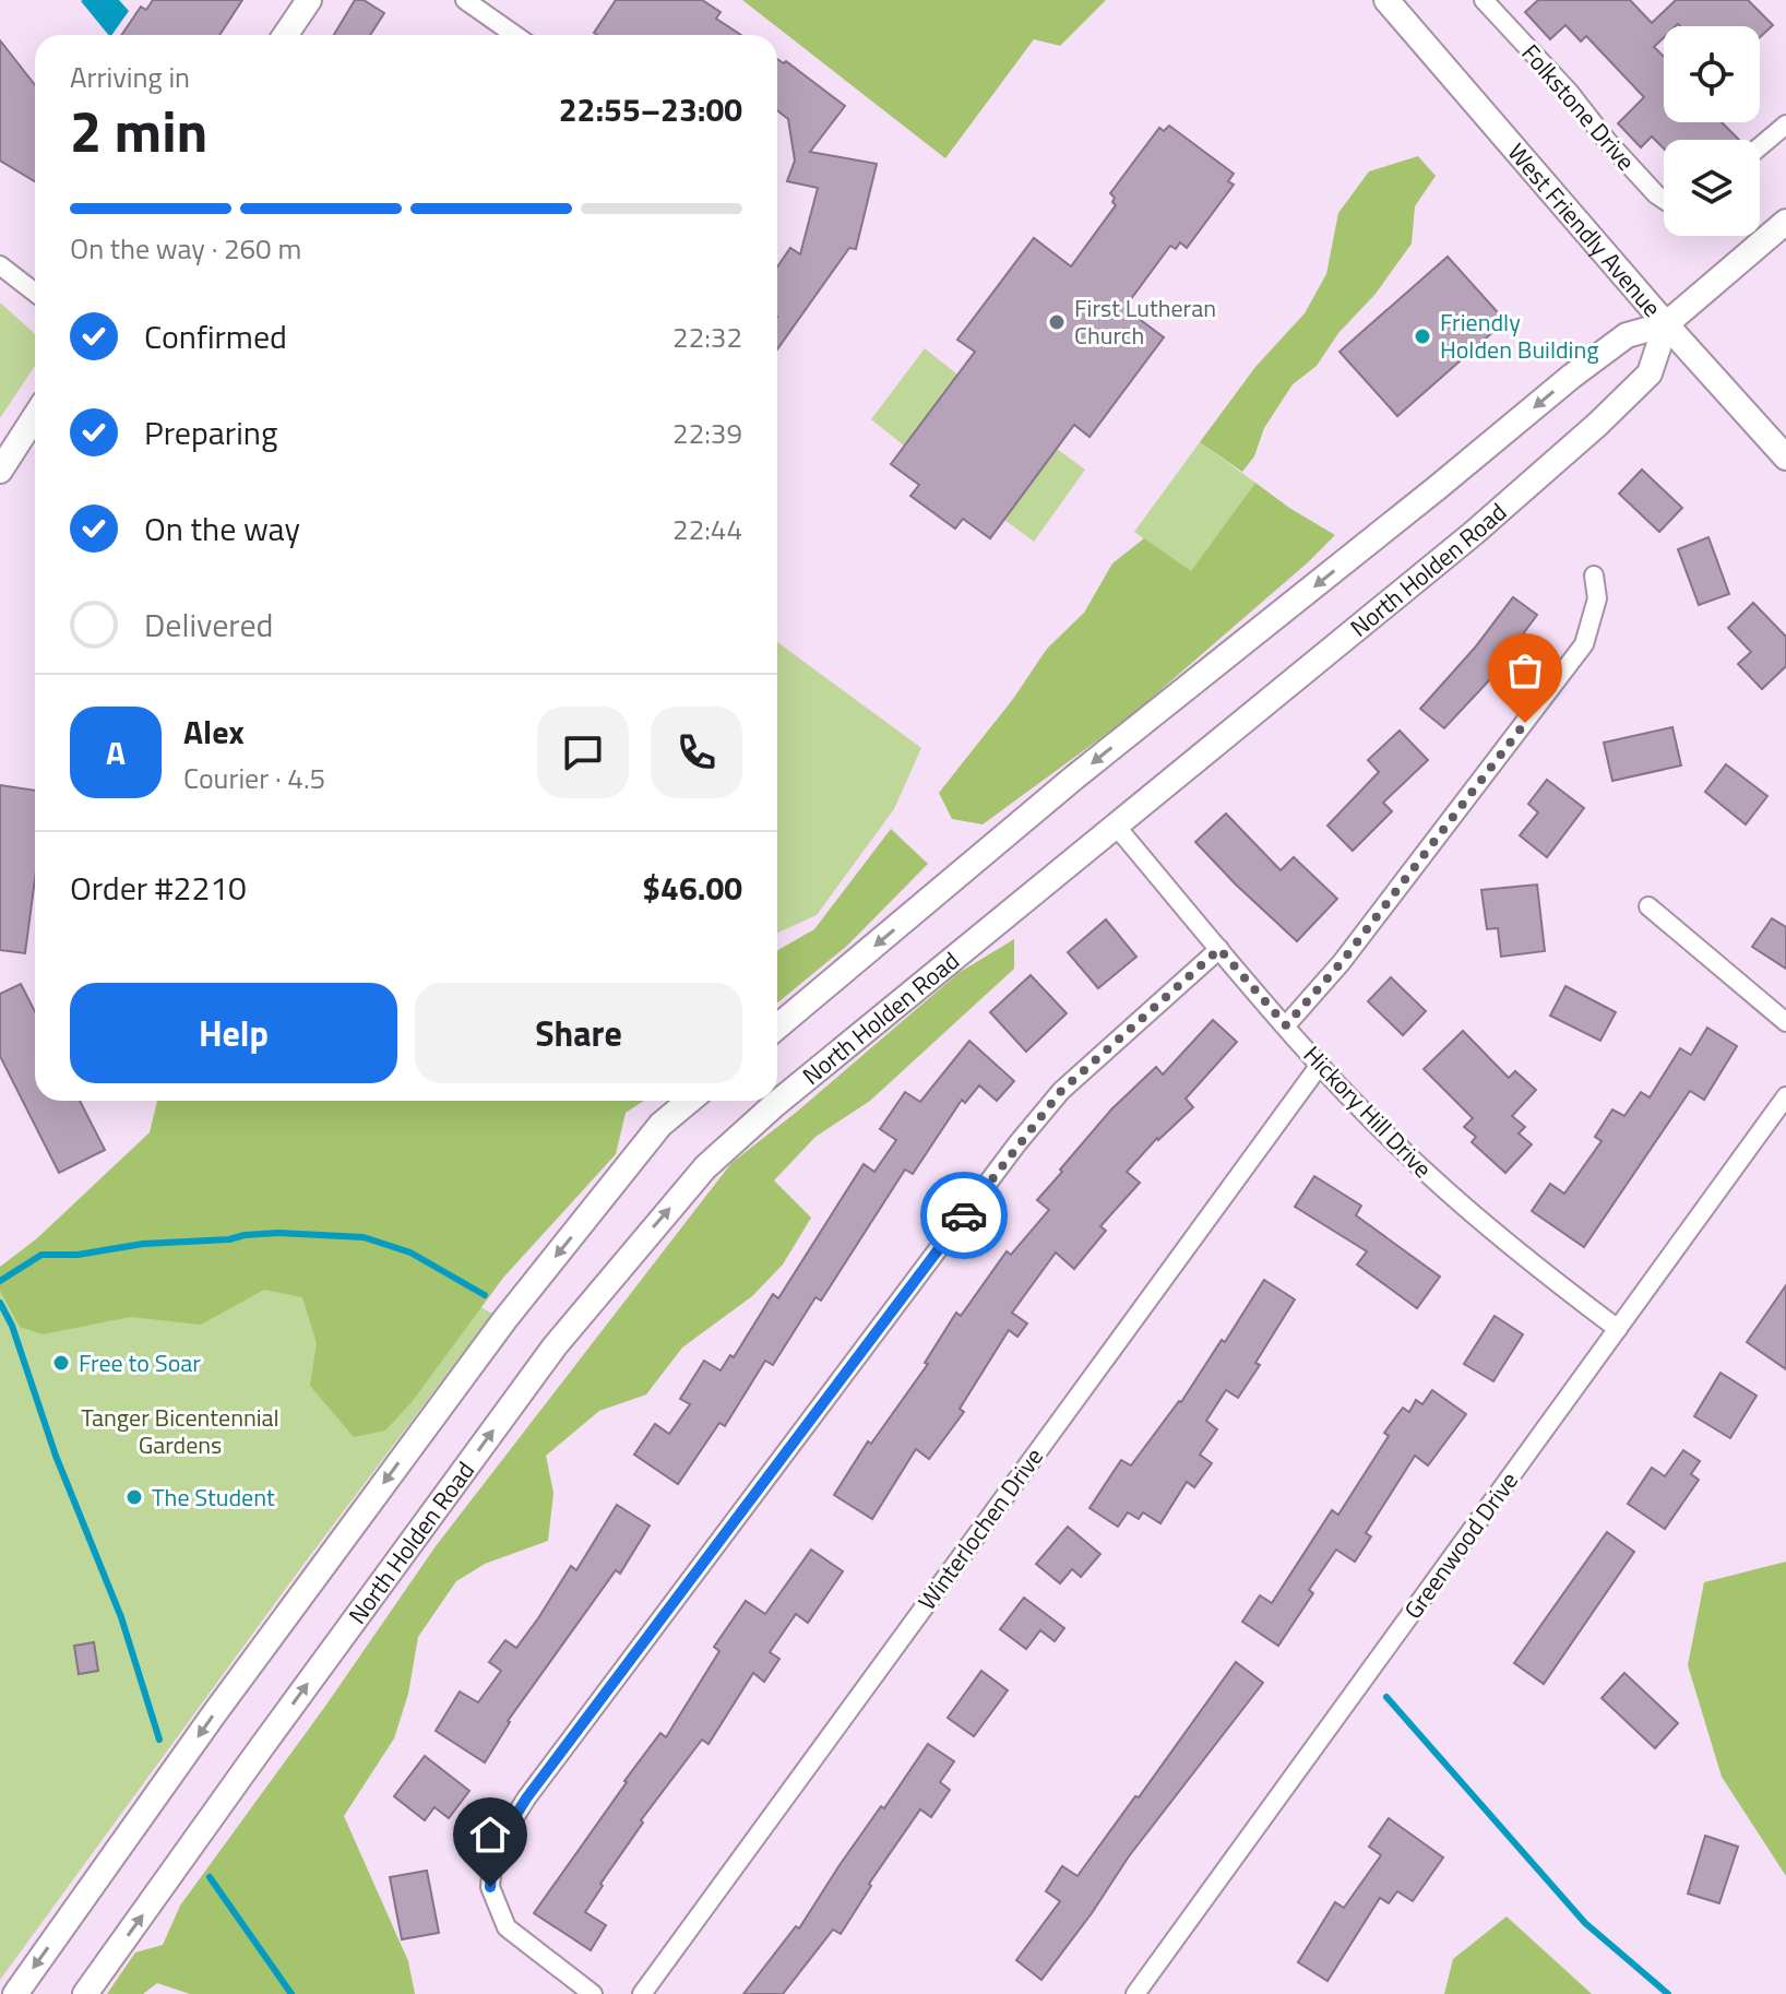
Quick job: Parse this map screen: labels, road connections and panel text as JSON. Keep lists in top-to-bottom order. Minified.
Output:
{"streets":{"main road":["West Friendly Avenue","North Holden Road"],"street":["Folkstone Drive","Hickory Hill Drive","Winterlochen Drive","Greenwood Drive"]},"crossings":[["West Friendly Avenue","North Holden Road"],["North Holden Road","Hickory Hill Drive"],["Hickory Hill Drive","Winterlochen Drive"],["Hickory Hill Drive","Greenwood Drive"]],"parks":["Tanger Bicentennial Gardens"],"places":["First Lutheran Church","Friendly Holden Building","Free to Soar","The Student"],"page":{"heading":["2 min","Arriving in","22:55–23:00"],"panel":["Alex","Courier · 4.5","Order #2210","$46.00"],"bar":"On the way · 260 m","list":[["Confirmed","22:32"],["Preparing","22:39"],["On the way","22:44"],"Delivered"],"round":"A","buttons":["Help","Share"]}}
